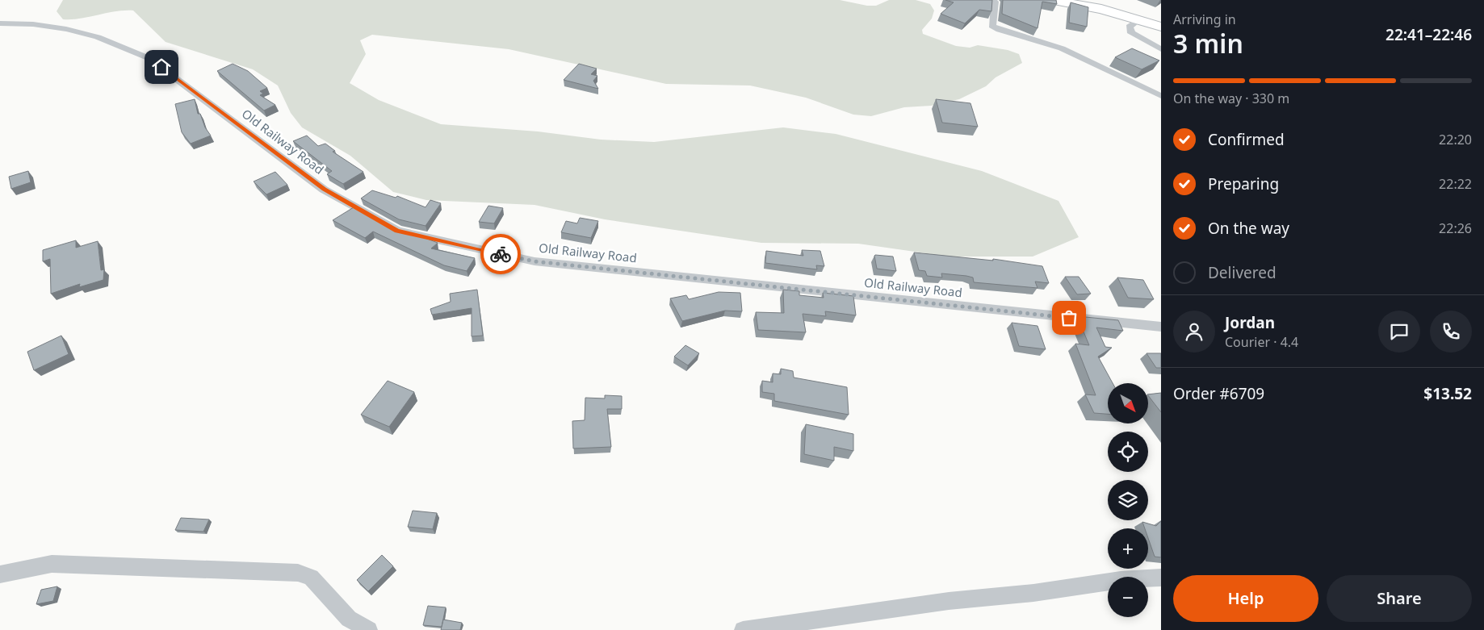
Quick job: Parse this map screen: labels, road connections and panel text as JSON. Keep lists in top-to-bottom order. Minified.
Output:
{"streets":{"street":["Old Railway Road"]},"north":"bottom right","page":{"heading":["3 min","Arriving in","22:41–22:46"],"panel":["Jordan","Courier · 4.4","Order #6709","$13.52"],"bar":"On the way · 330 m","list":[["Confirmed","22:20"],["Preparing","22:22"],["On the way","22:26"],"Delivered"],"map_buttons":["+","−"],"buttons":["Help","Share"]}}
